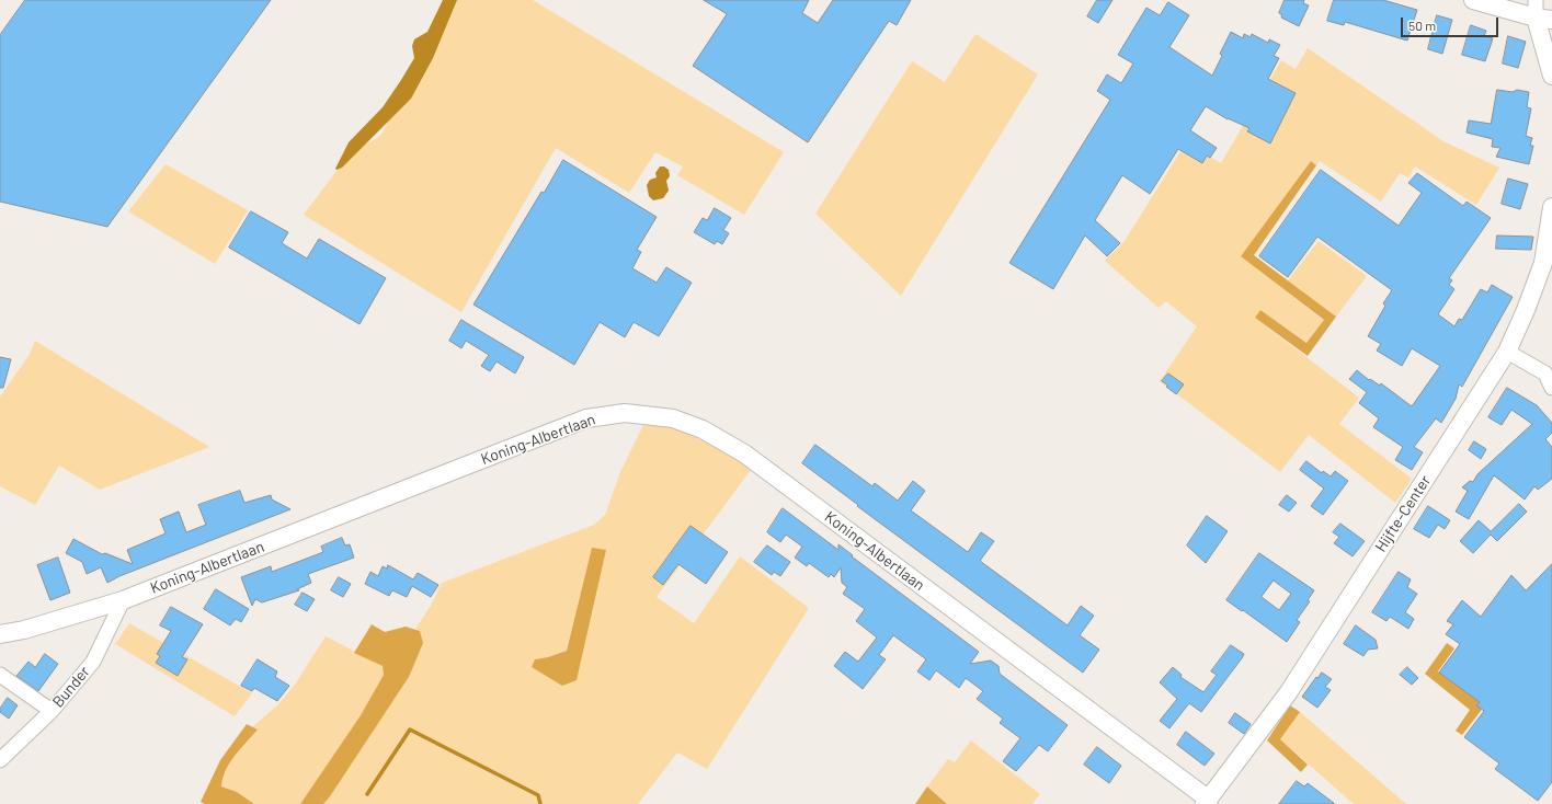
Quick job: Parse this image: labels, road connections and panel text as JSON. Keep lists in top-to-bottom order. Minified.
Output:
{"streets":{"street":["Koning-Albertlaan","Hijfte-Center","Bunder"]},"crossings":[["Koning-Albertlaan","Hijfte-Center"],["Koning-Albertlaan","Bunder"]],"scale_bar":"50 m"}
